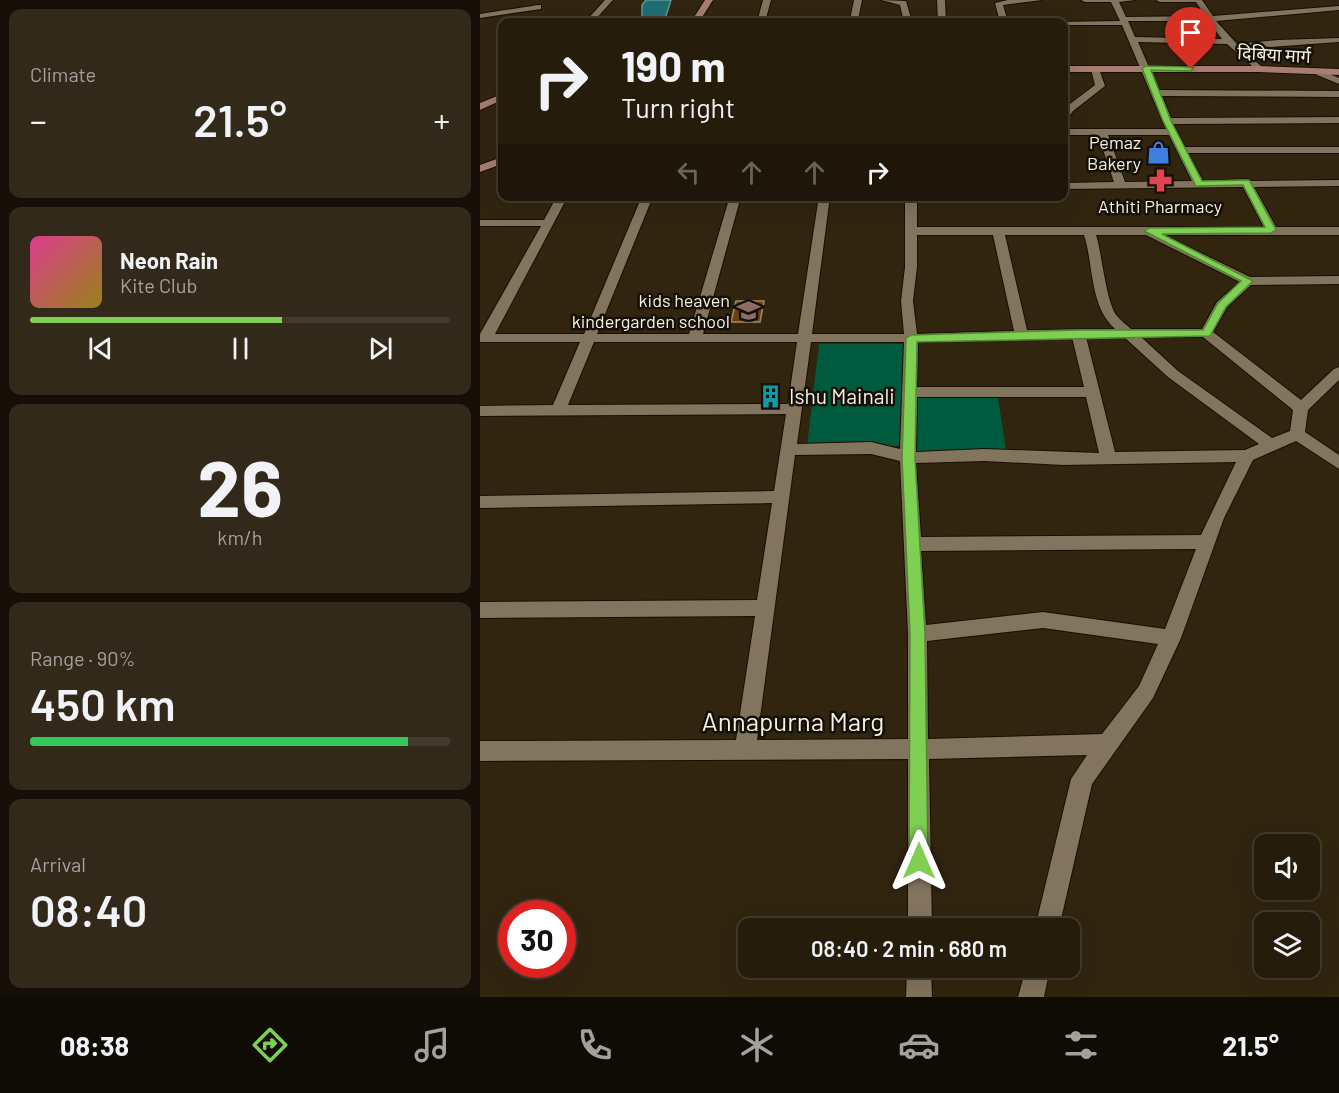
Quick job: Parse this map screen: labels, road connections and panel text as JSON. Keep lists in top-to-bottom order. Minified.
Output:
{"streets":{"main road":["दिबिया मार्ग"],"street":["Annapurna Marg"]},"places":{"shop":["Pemaz Bakery"],"pharmacy":["Athiti Pharmacy"],"school or university":["kids heaven kindergarden school"],"building":["Ishu Mainali"]},"page":{"tile":["Climate",["26","km/h"],["Range · 90%","450 km"],["Arrival","08:40"]],"turn":["190 m","Turn right"],"heat":["−","21.5°","+"],"song":["Neon Rain","Kite Club"],"limit":"30","trip":"08:40 · 2 min · 680 m","tabs":["08:38","21.5°"]}}
